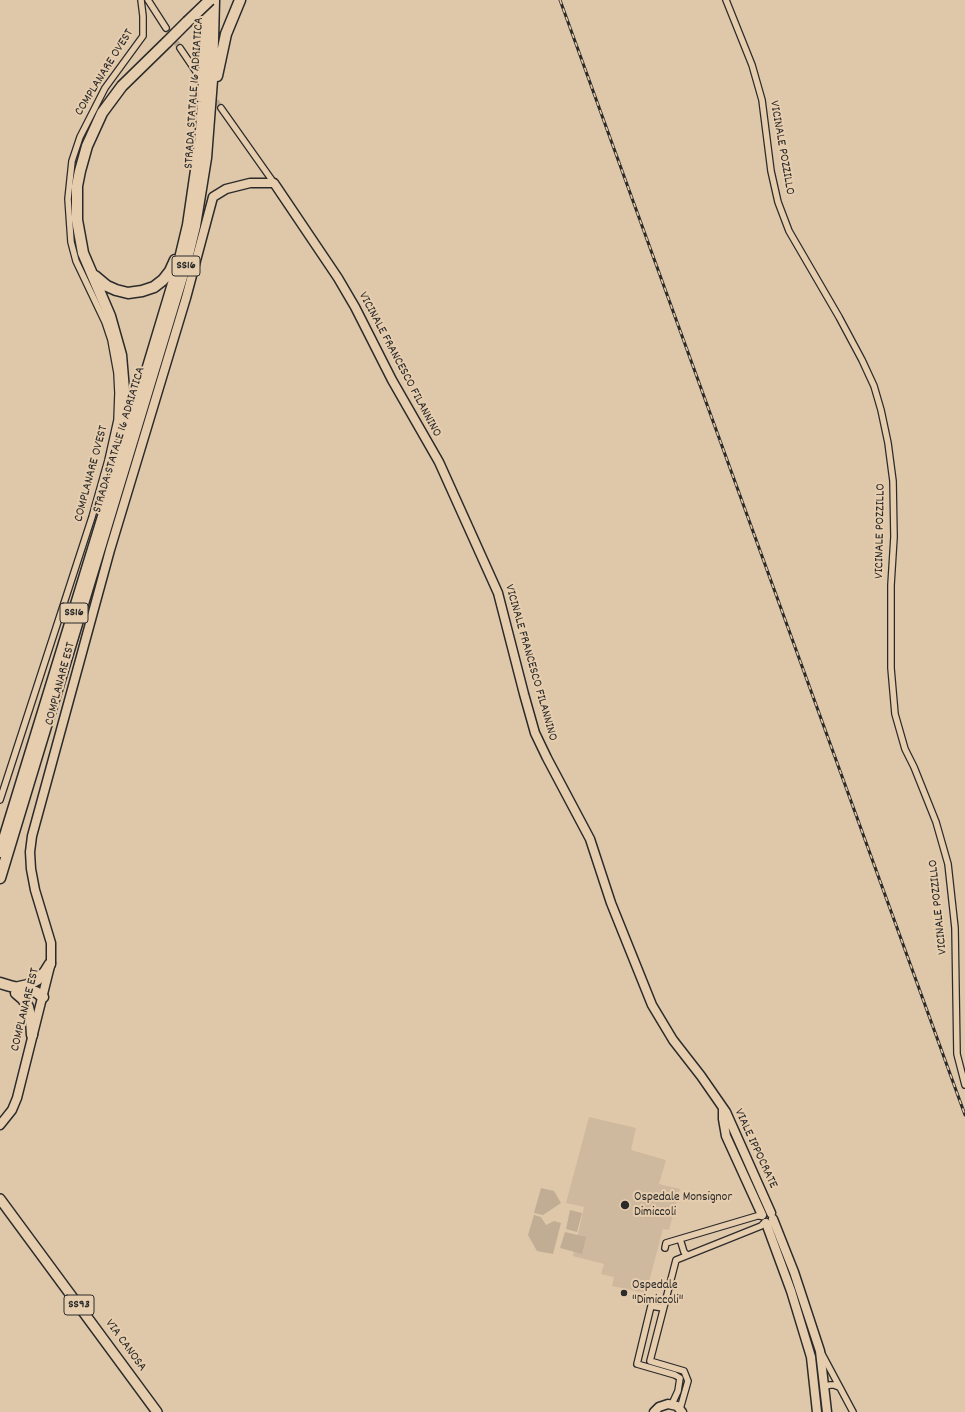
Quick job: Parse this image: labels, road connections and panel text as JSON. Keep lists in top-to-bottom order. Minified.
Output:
{"streets":{"highway":["STRADA STATALE 16 ADRIATICA","SS16"],"main road":["SS93","VIA CANOSA"],"street":["COMPLANARE OVEST","VICINALE POZZILLO","VICINALE FRANCESCO FILANNINO","COMPLANARE EST","VIALE IPPOCRATE"]},"crossings":[["STRADA STATALE 16 ADRIATICA","SS16"],["VICINALE FRANCESCO FILANNINO","COMPLANARE EST"],["VICINALE FRANCESCO FILANNINO","VIALE IPPOCRATE"]],"places":["Ospedale Monsignor Dimiccoli","Ospedale \"Dimiccoli\""]}
